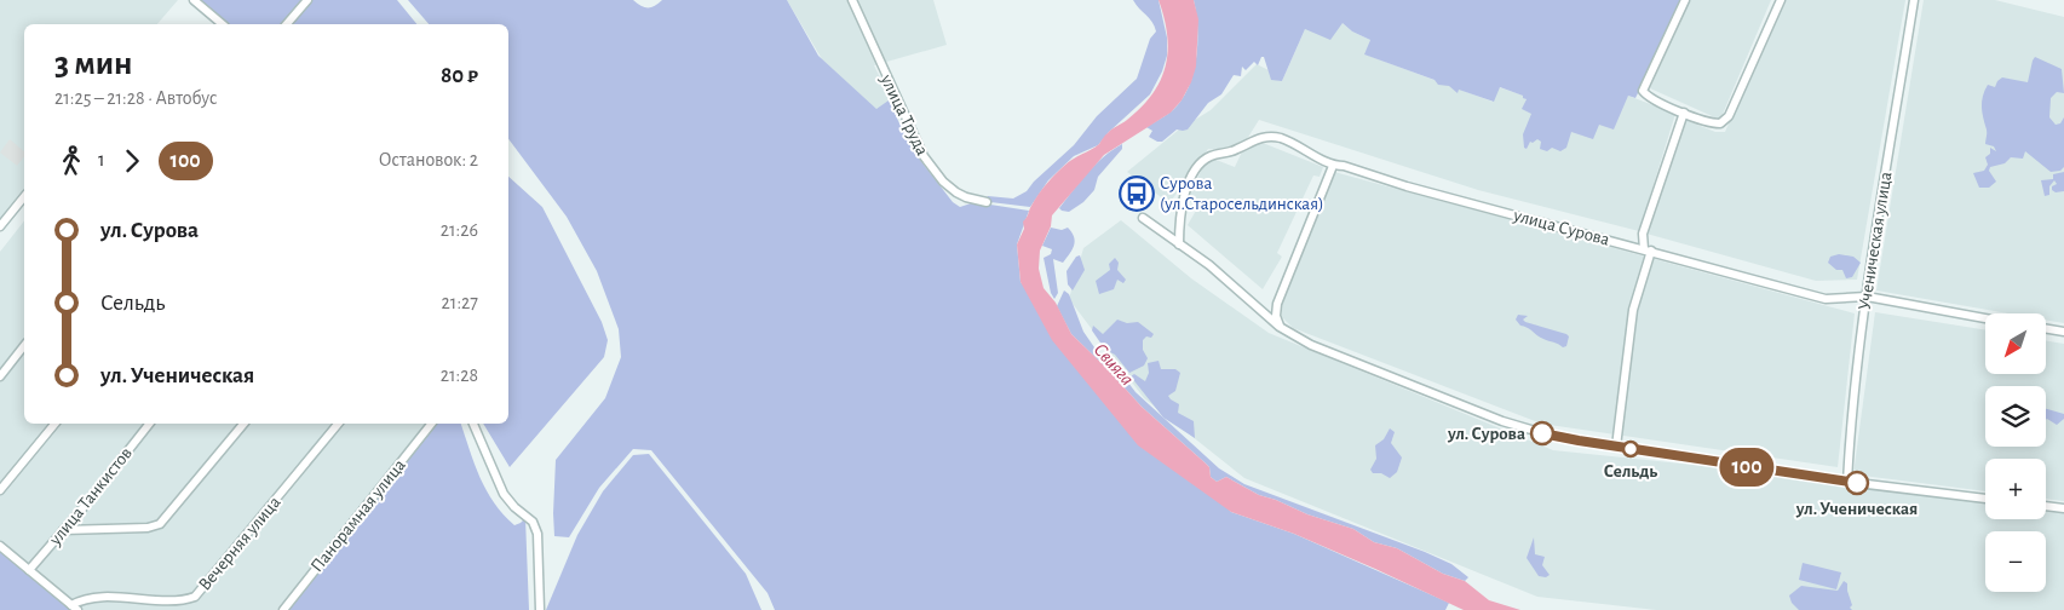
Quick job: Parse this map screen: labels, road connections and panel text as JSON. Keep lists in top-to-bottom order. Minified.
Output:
{"streets":{"street":["улица Труда","улица Сурова","Ученическая улица","улица Танкистов","Панорамная улица","Вечерняя улица"]},"crossings":[["улица Сурова","Ученическая улица"]],"water":["Свияга"],"places":{"bus stop":["Сурова (ул.Старосельдинская)"],"other":["ул. Сурова","Сельдь","ул. Ученическая"]},"lines":["bus line 100"],"north":"bottom left","page":{"on_map":"100","heading":["3 мин","21:25 – 21:28 · Автобус","80 ₽"],"legs":["1","100","Остановок: 2"],"list":[{"name":"ул. Сурова","value":"21:26"},{"name":"Сельдь","value":"21:27"},{"name":"ул. Ученическая","value":"21:28"}],"map_buttons":["+","−"]}}
